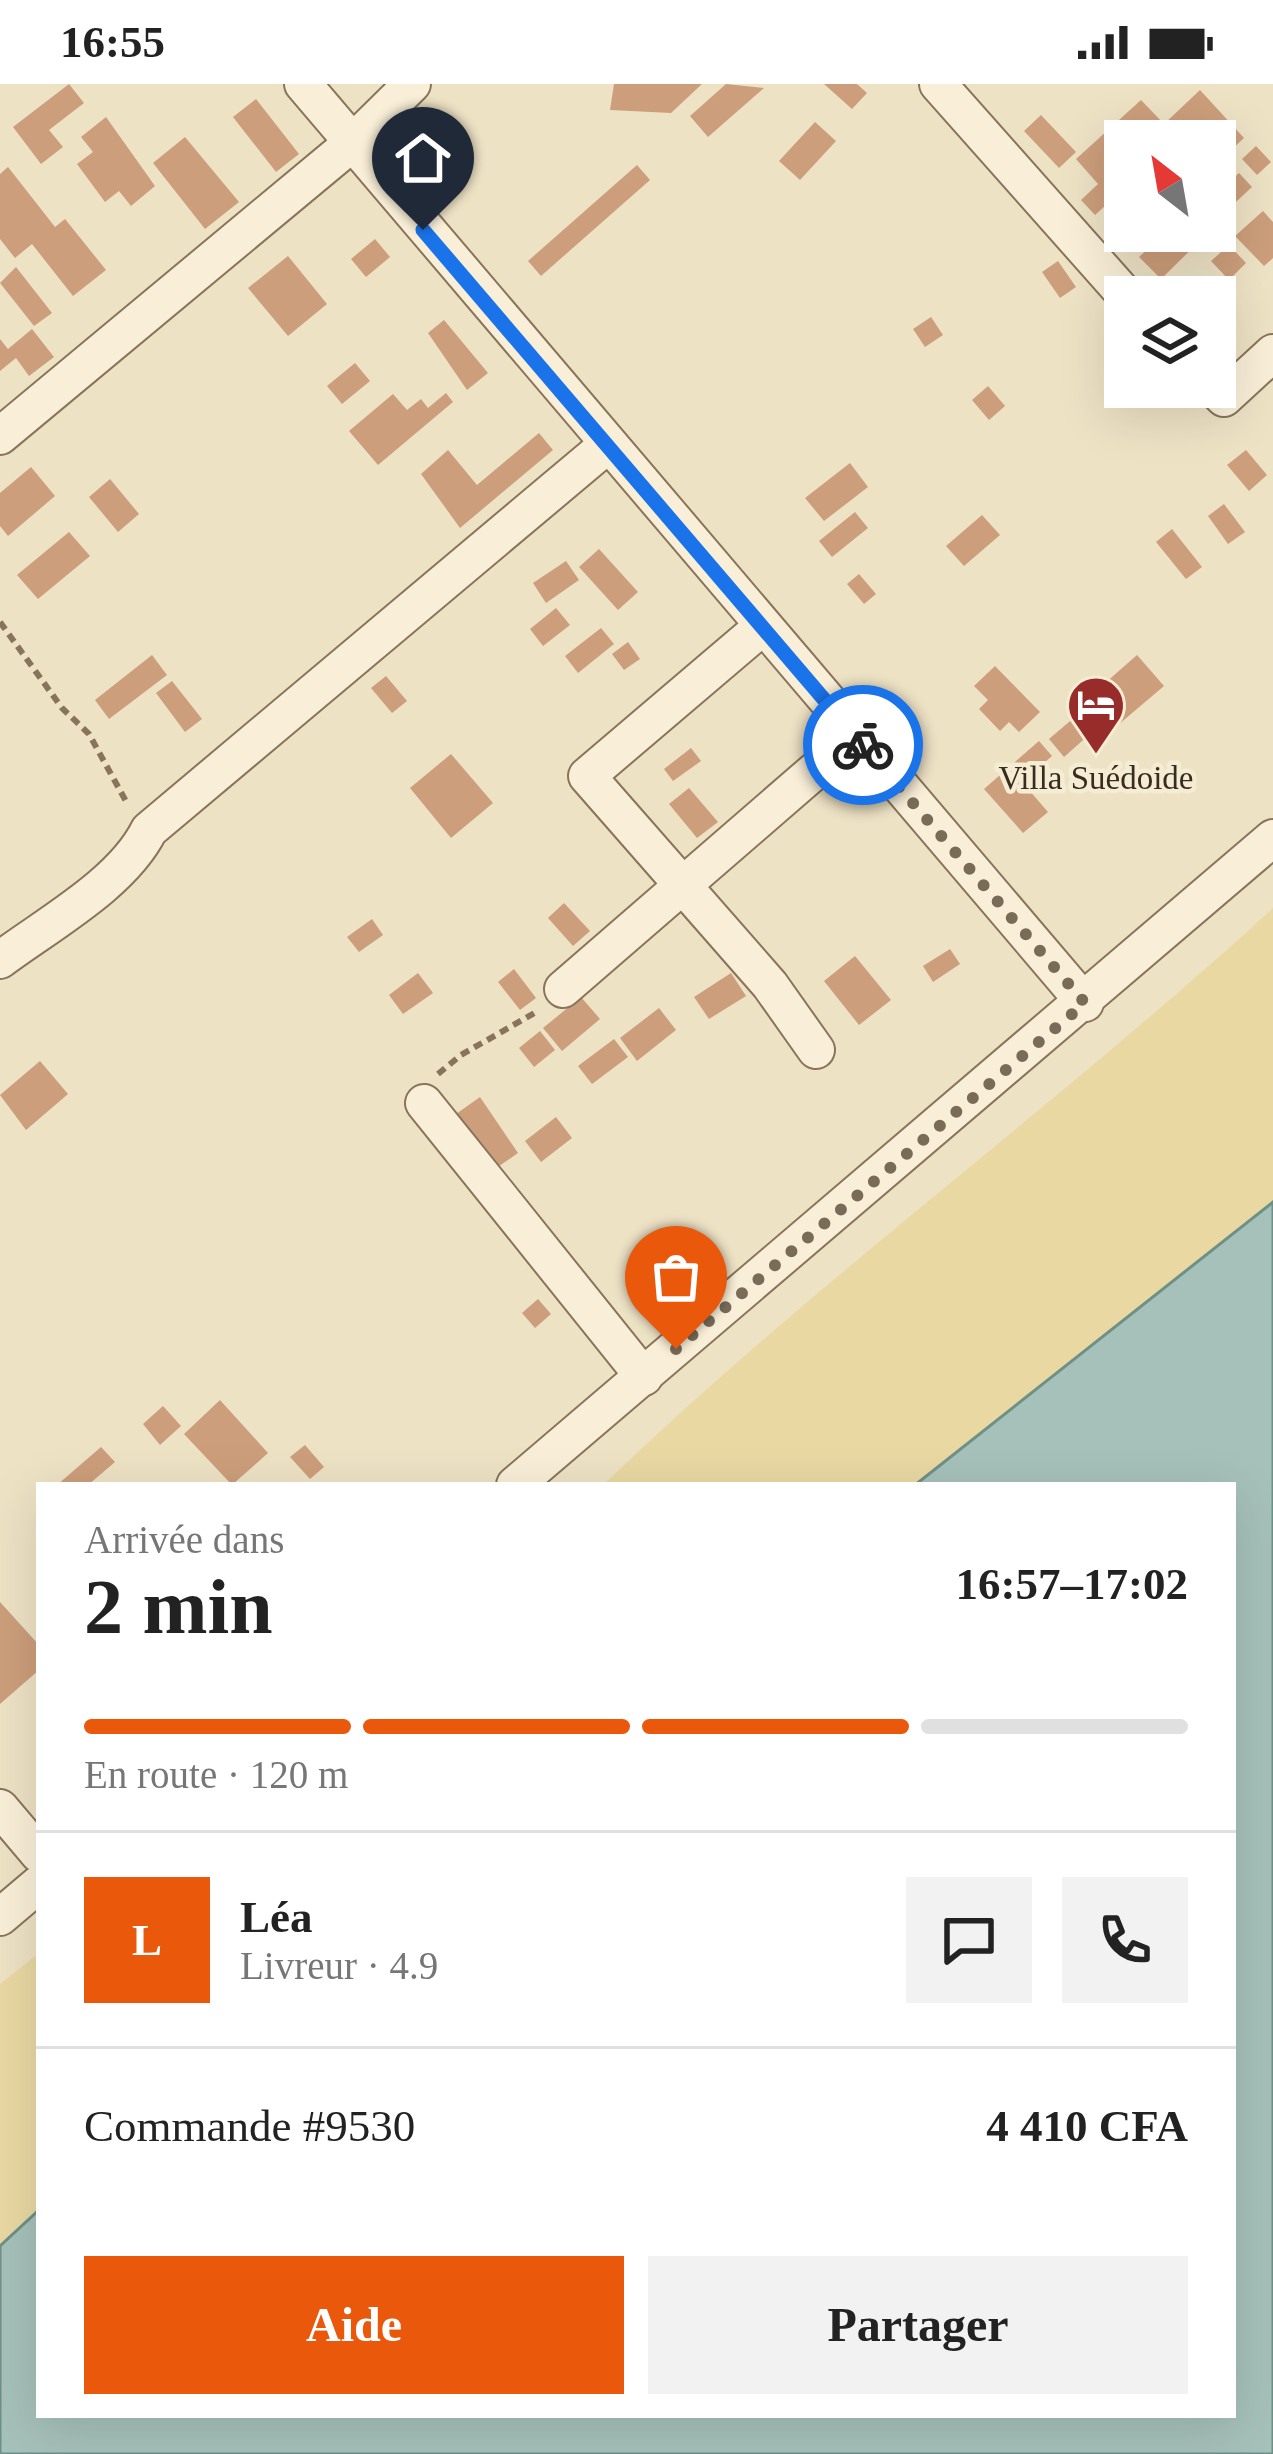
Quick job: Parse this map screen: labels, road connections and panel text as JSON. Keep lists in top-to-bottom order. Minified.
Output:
{"places":{"hotel":["Villa Suédoide"]},"north":"top left","page":{"status":"16:55","heading":["2 min","Arrivée dans","16:57–17:02"],"panel":["Léa","Livreur · 4.9","Commande #9530","4 410 CFA"],"bar":"En route · 120 m","round":"L","buttons":["Aide","Partager"]}}
